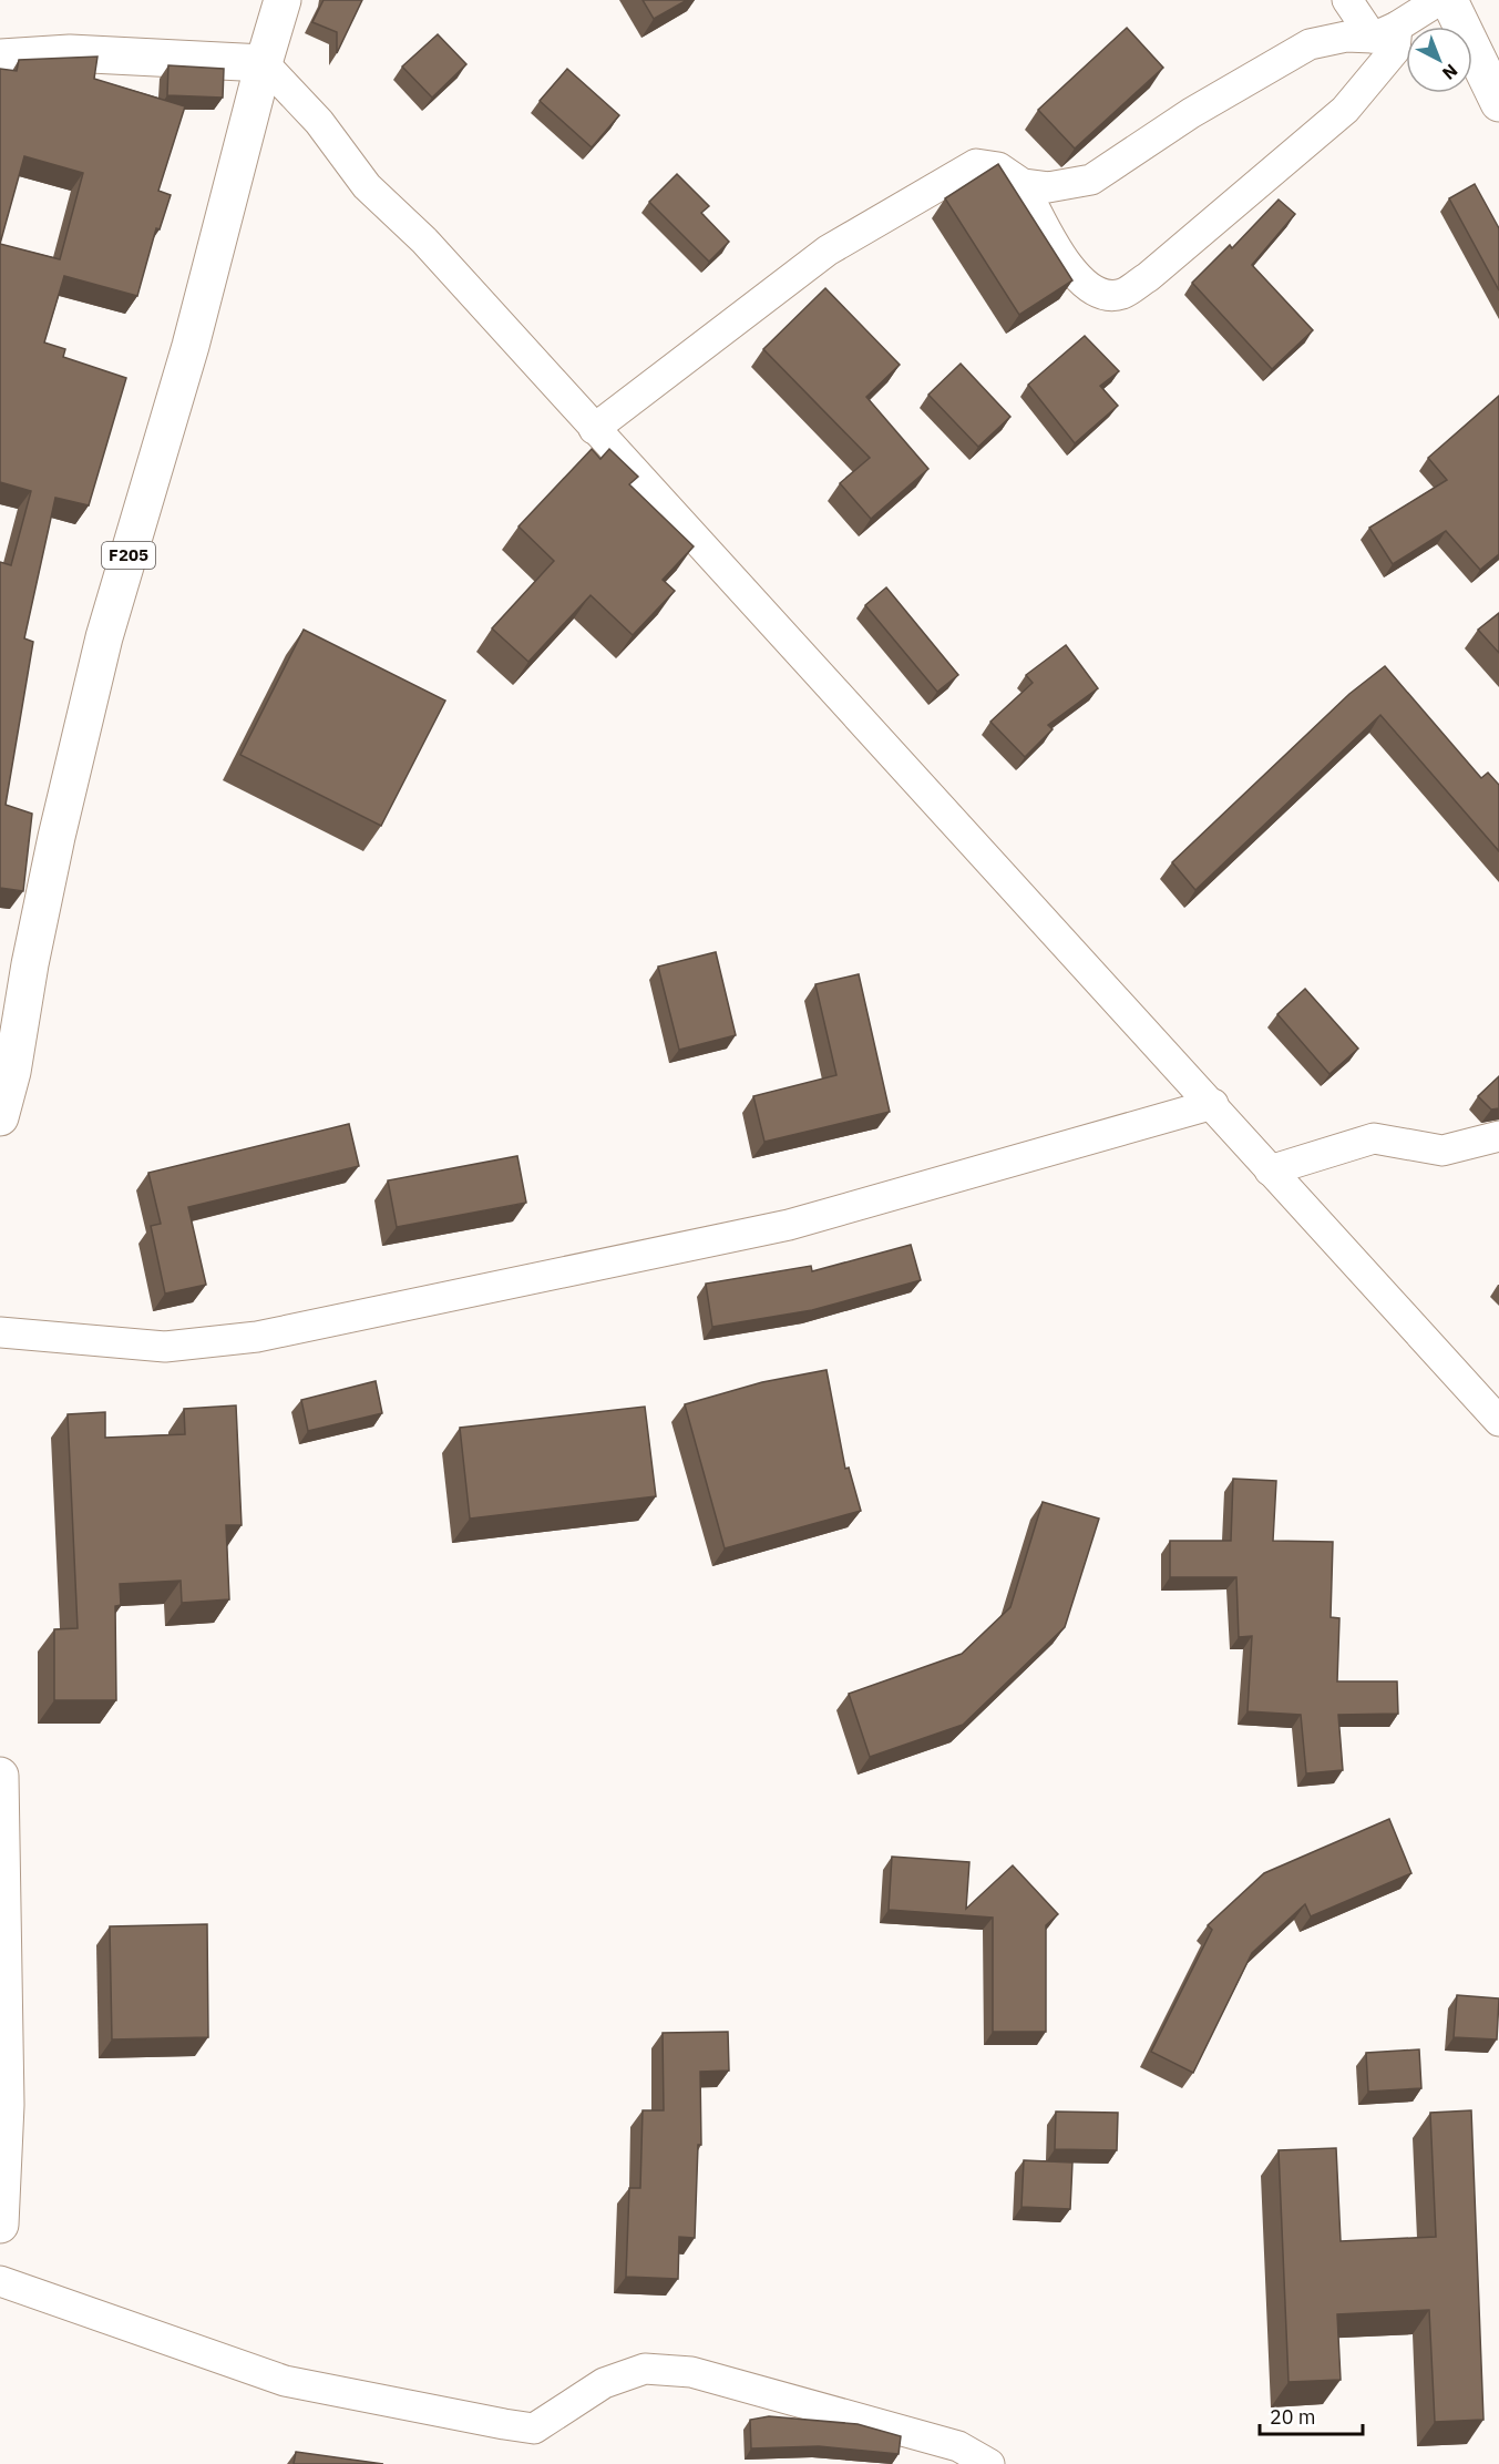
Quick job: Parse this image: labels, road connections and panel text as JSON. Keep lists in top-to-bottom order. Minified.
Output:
{"streets":{"main road":["F205"]},"scale_bar":"20 m","north":"bottom right"}
